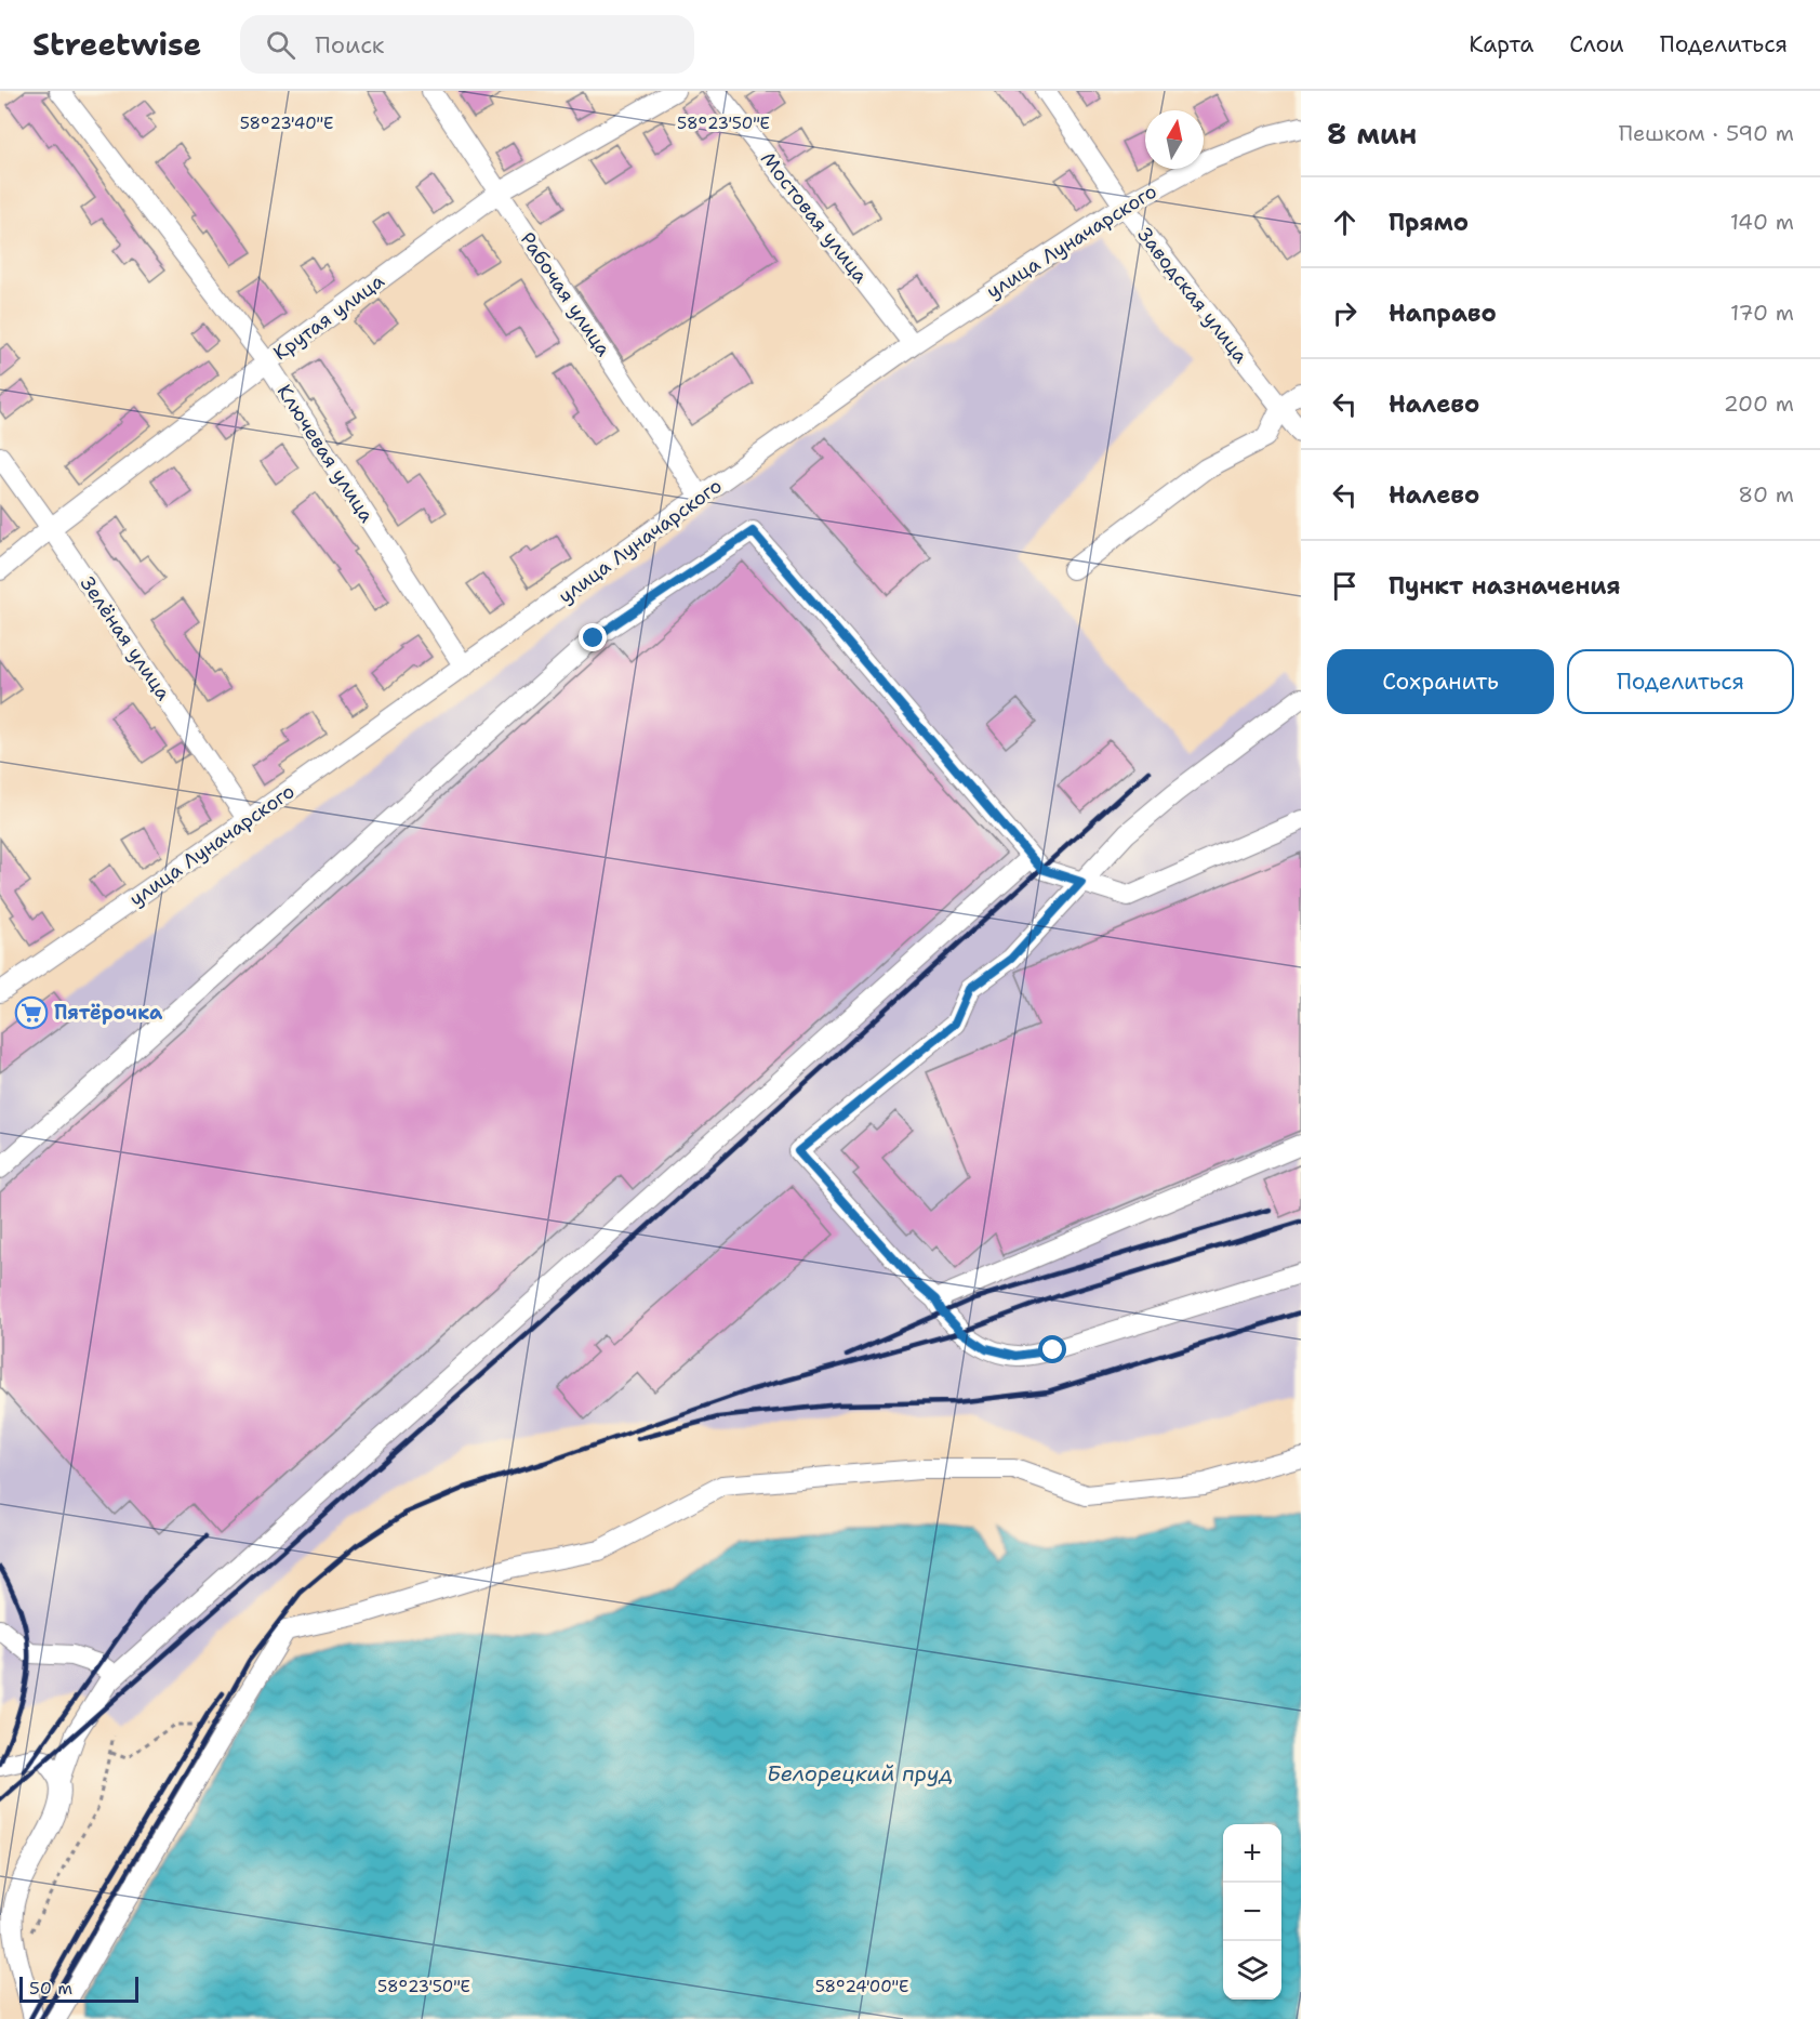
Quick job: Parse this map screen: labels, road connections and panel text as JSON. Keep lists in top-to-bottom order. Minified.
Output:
{"streets":{"street":["Мостовая улица","улица Луначарского","Рабочая улица","Заводская улица","Крутая улица","Ключевая улица","Зелёная улица"]},"crossings":[["Мостовая улица","улица Луначарского"],["улица Луначарского","Рабочая улица"],["улица Луначарского","Заводская улица"],["улица Луначарского","Ключевая улица"],["улица Луначарского","Зелёная улица"],["Рабочая улица","Крутая улица"],["Крутая улица","Ключевая улица"],["Крутая улица","Зелёная улица"]],"water":["Белорецкий пруд"],"places":{"supermarket":["Пятёрочка"]},"scale_bar":"50 m","north":"top","page":{"header":"Streetwise","search":"Поиск","nav":["Карта","Слои","Поделиться"],"heading":["8 мин","Пешком · 590 m"],"list":[["Прямо","140 m"],["Направо","170 m"],["Налево","200 m"],["Налево","80 m"],"Пункт назначения"],"buttons":["Сохранить","Поделиться"],"map_buttons":["+","−"],"scale":"50 m"},"coordinates":["58°23'40\"E","58°23'50\"E","58°24'00\"E"]}
